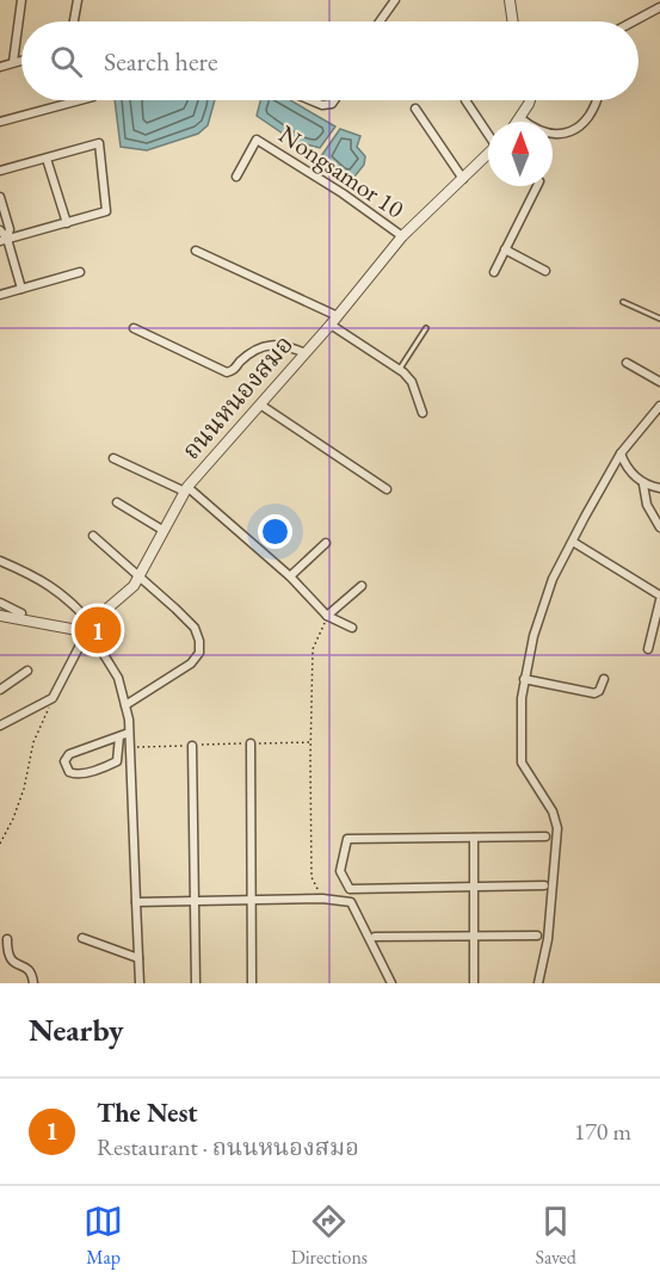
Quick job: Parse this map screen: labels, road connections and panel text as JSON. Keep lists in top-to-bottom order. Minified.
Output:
{"streets":{"street":["Nongsamor 10","ถนนหนองสมอ"]},"crossings":[["Nongsamor 10","ถนนหนองสมอ"]],"north":"top","page":{"search":"Search here","pins":"1","heading":"Nearby","list":[{"mark":"1","name":"The Nest","note":"Restaurant · ถนนหนองสมอ","value":"170 m"}],"nav":["Map","Directions","Saved"]}}
